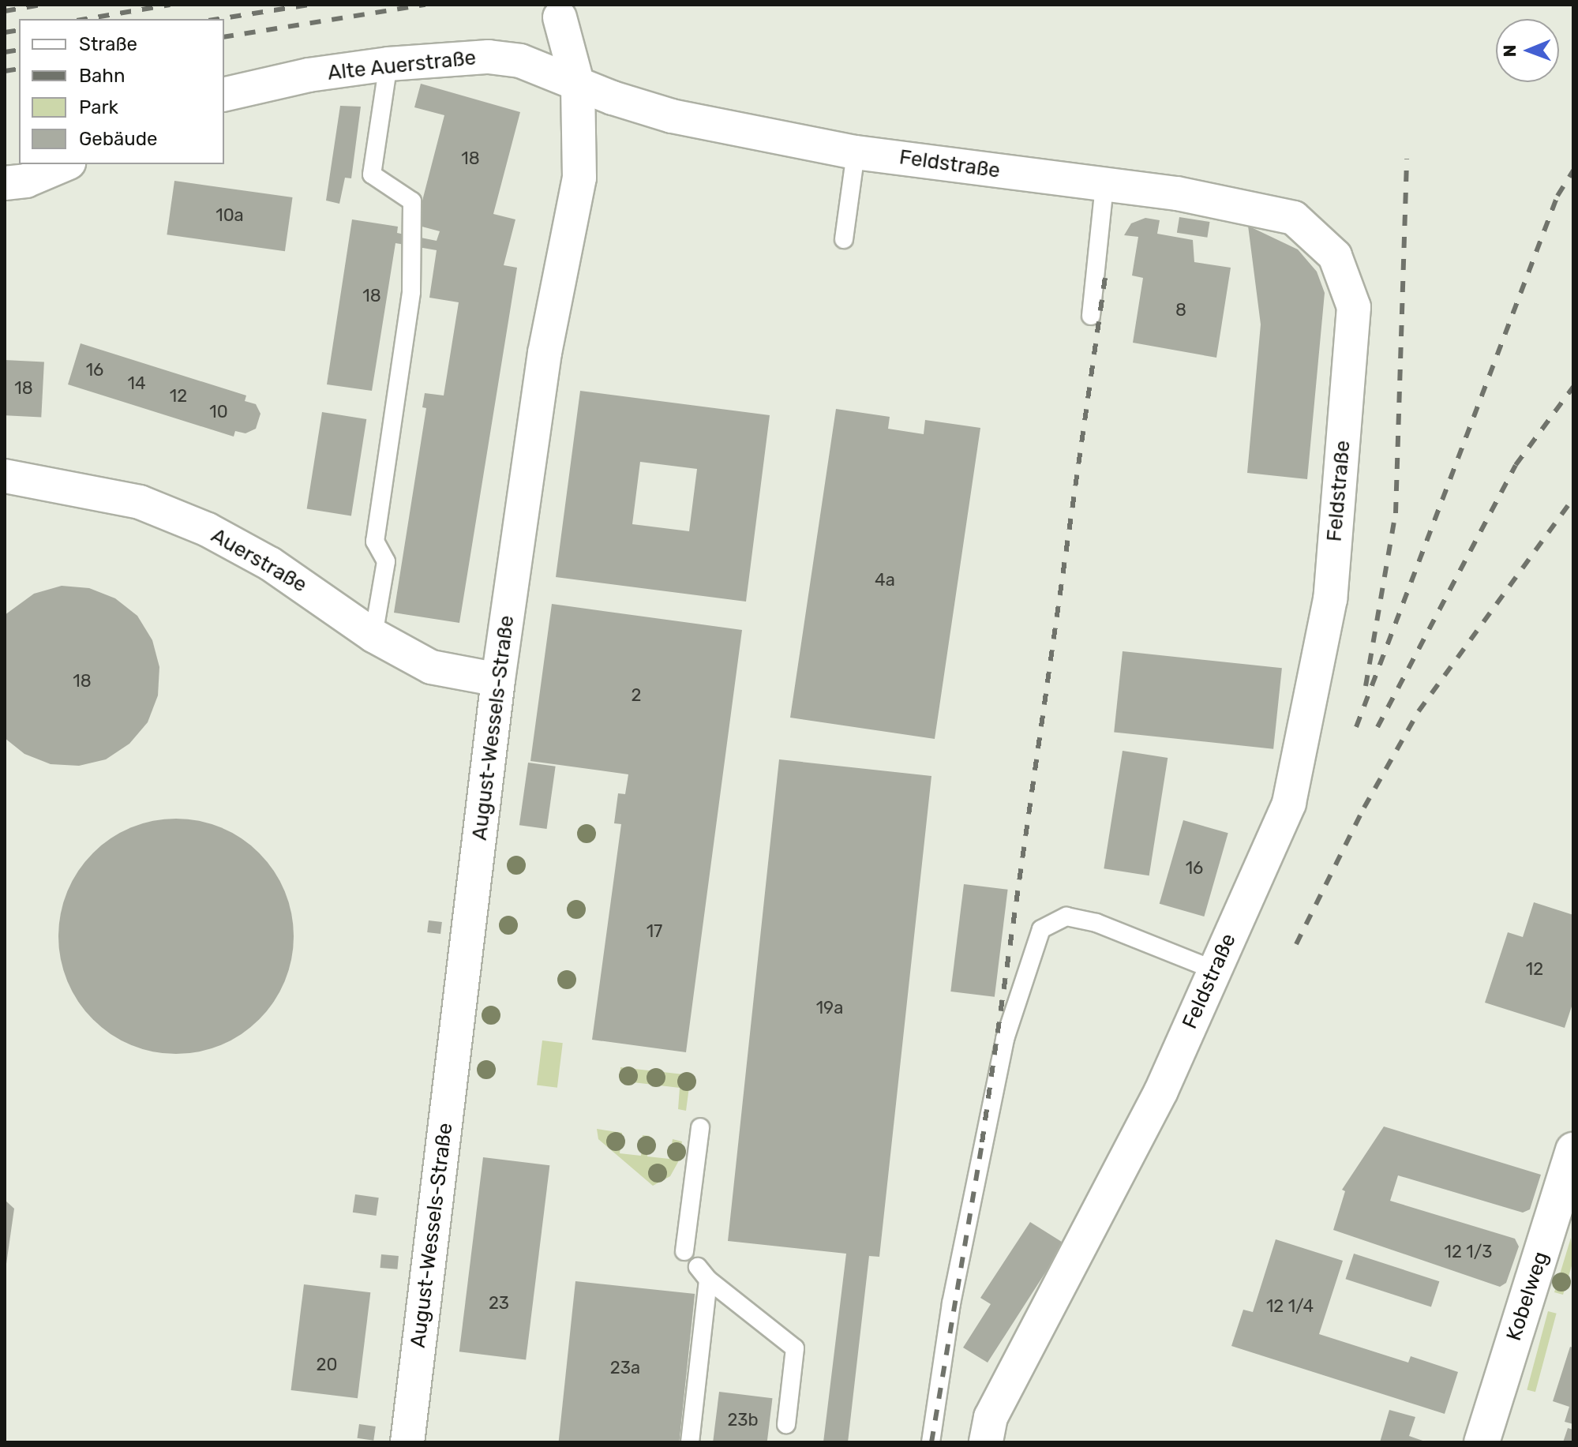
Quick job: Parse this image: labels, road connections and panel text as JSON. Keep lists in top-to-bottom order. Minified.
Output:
{"streets":{"street":["Alte Auerstraße","Feldstraße","Auerstraße","August-Wessels-Straße","Kobelweg"]},"crossings":[["Alte Auerstraße","Feldstraße"],["Alte Auerstraße","August-Wessels-Straße"],["Feldstraße","August-Wessels-Straße"],["Auerstraße","August-Wessels-Straße"]],"house_numbers":["18","10a","18","8","16","14","18","12","10","4a","18","2","16","17","12","19a","12 1/3","23","12 1/4","20","23a","23b"],"legend":["Straße","Bahn","Park","Gebäude"],"north":"left"}
